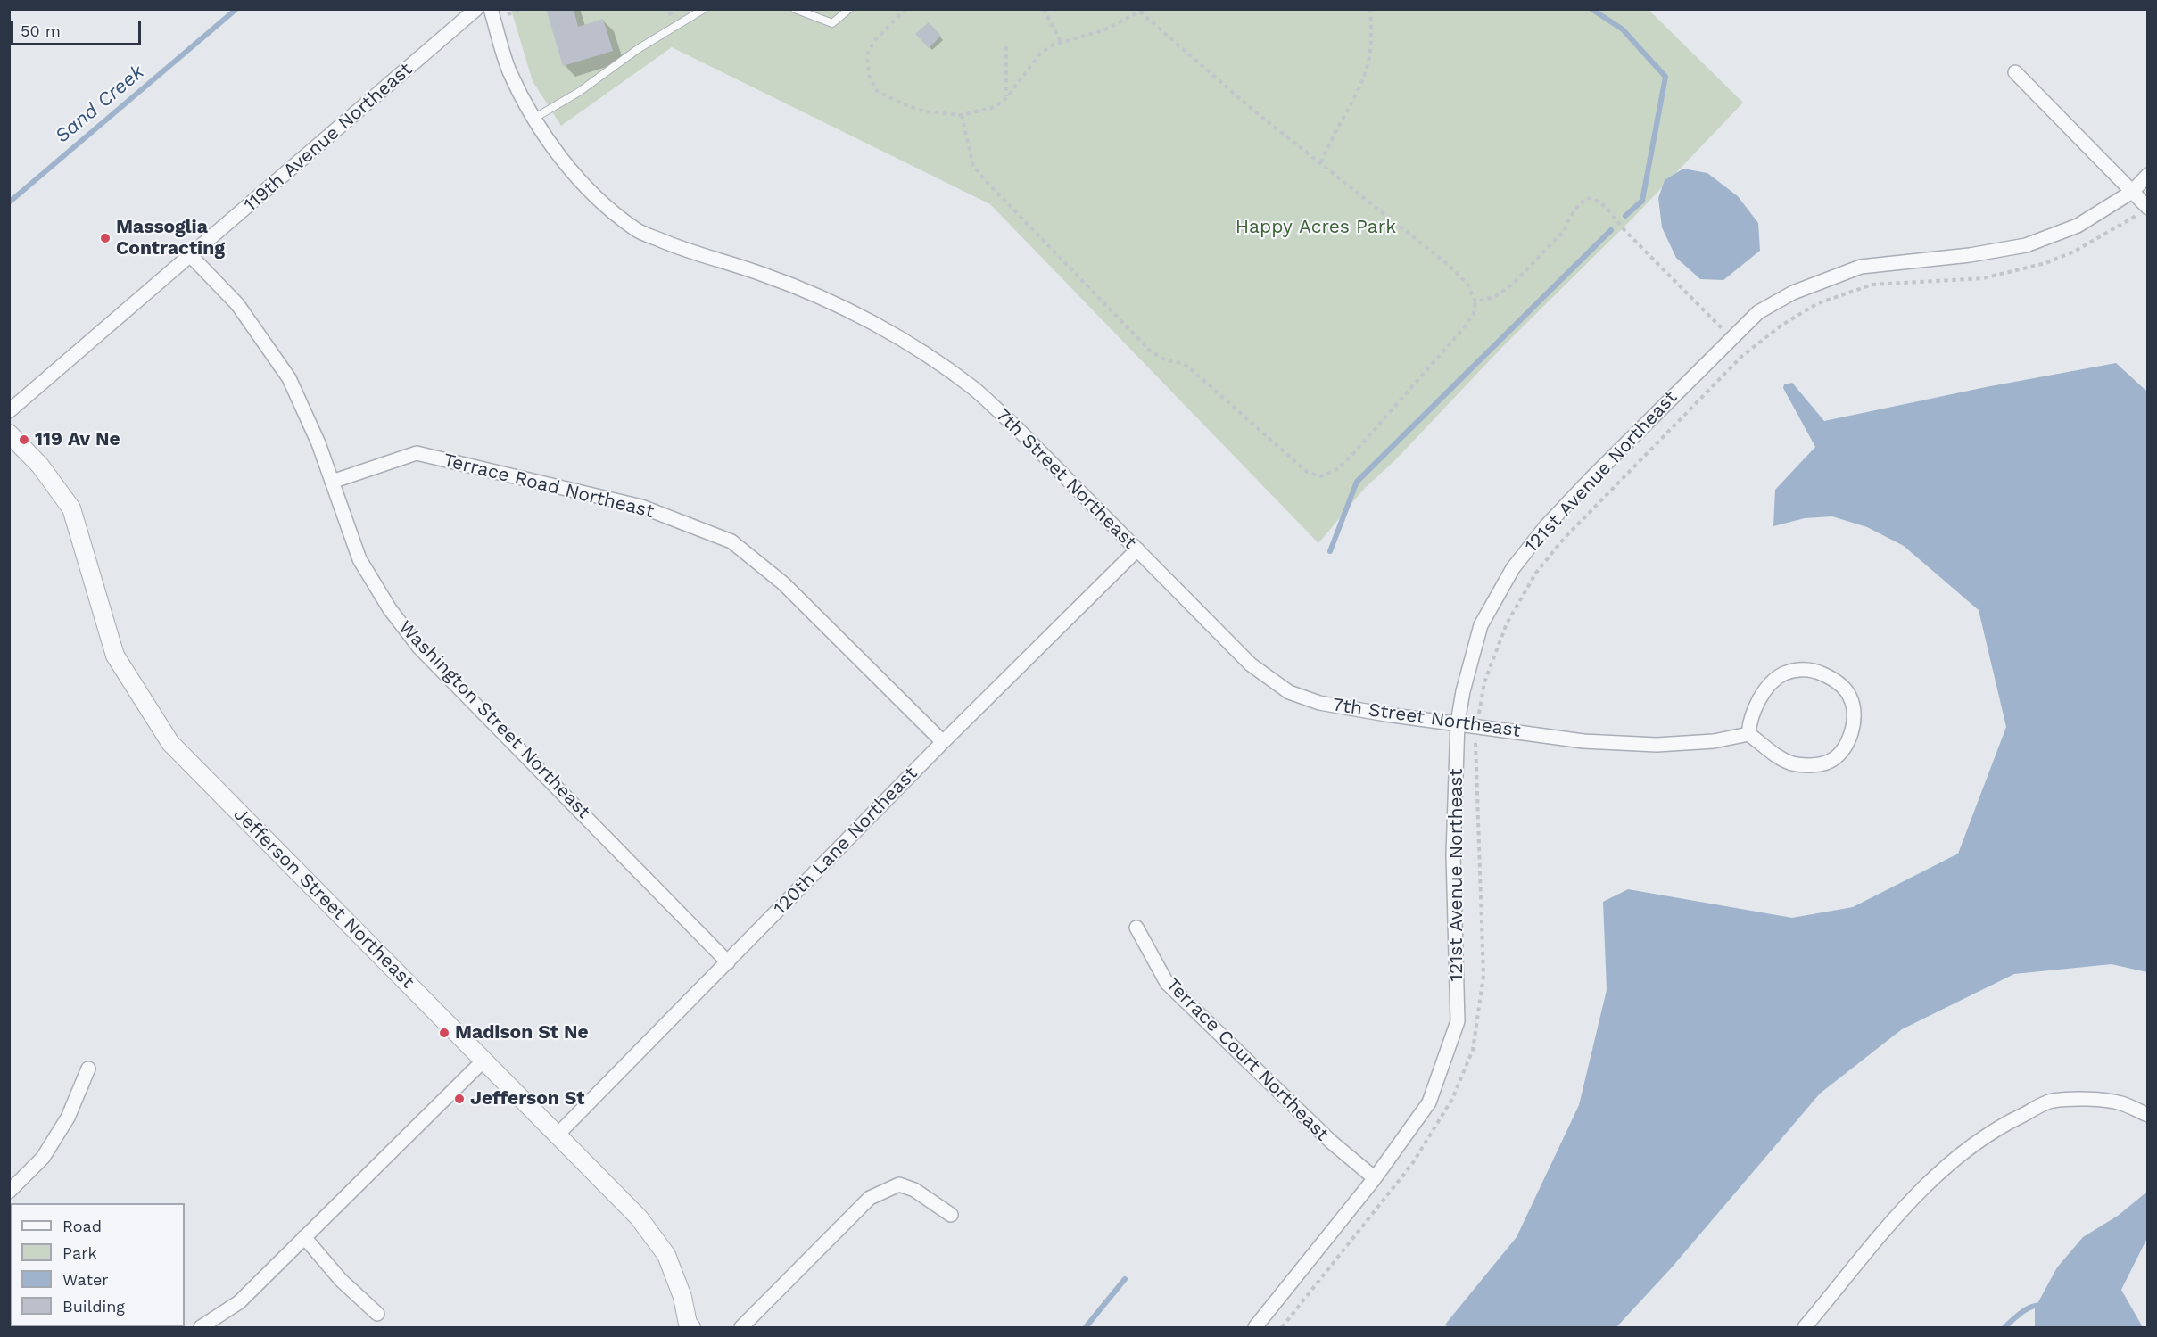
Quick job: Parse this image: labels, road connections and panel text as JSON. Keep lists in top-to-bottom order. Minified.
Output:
{"streets":{"street":["119th Avenue Northeast","121st Avenue Northeast","7th Street Northeast","Terrace Road Northeast","Washington Street Northeast","120th Lane Northeast","Jefferson Street Northeast","Terrace Court Northeast"]},"crossings":[["119th Avenue Northeast","Washington Street Northeast"],["121st Avenue Northeast","7th Street Northeast"],["121st Avenue Northeast","Terrace Court Northeast"],["7th Street Northeast","120th Lane Northeast"],["Terrace Road Northeast","Washington Street Northeast"],["Terrace Road Northeast","120th Lane Northeast"],["Washington Street Northeast","120th Lane Northeast"],["120th Lane Northeast","Jefferson Street Northeast"]],"water":["Sand Creek"],"parks":["Happy Acres Park"],"places":["Massoglia Contracting","119 Av Ne","Madison St Ne","Jefferson St"],"legend":["Road","Park","Water","Building"],"scale_bar":"50 m"}
